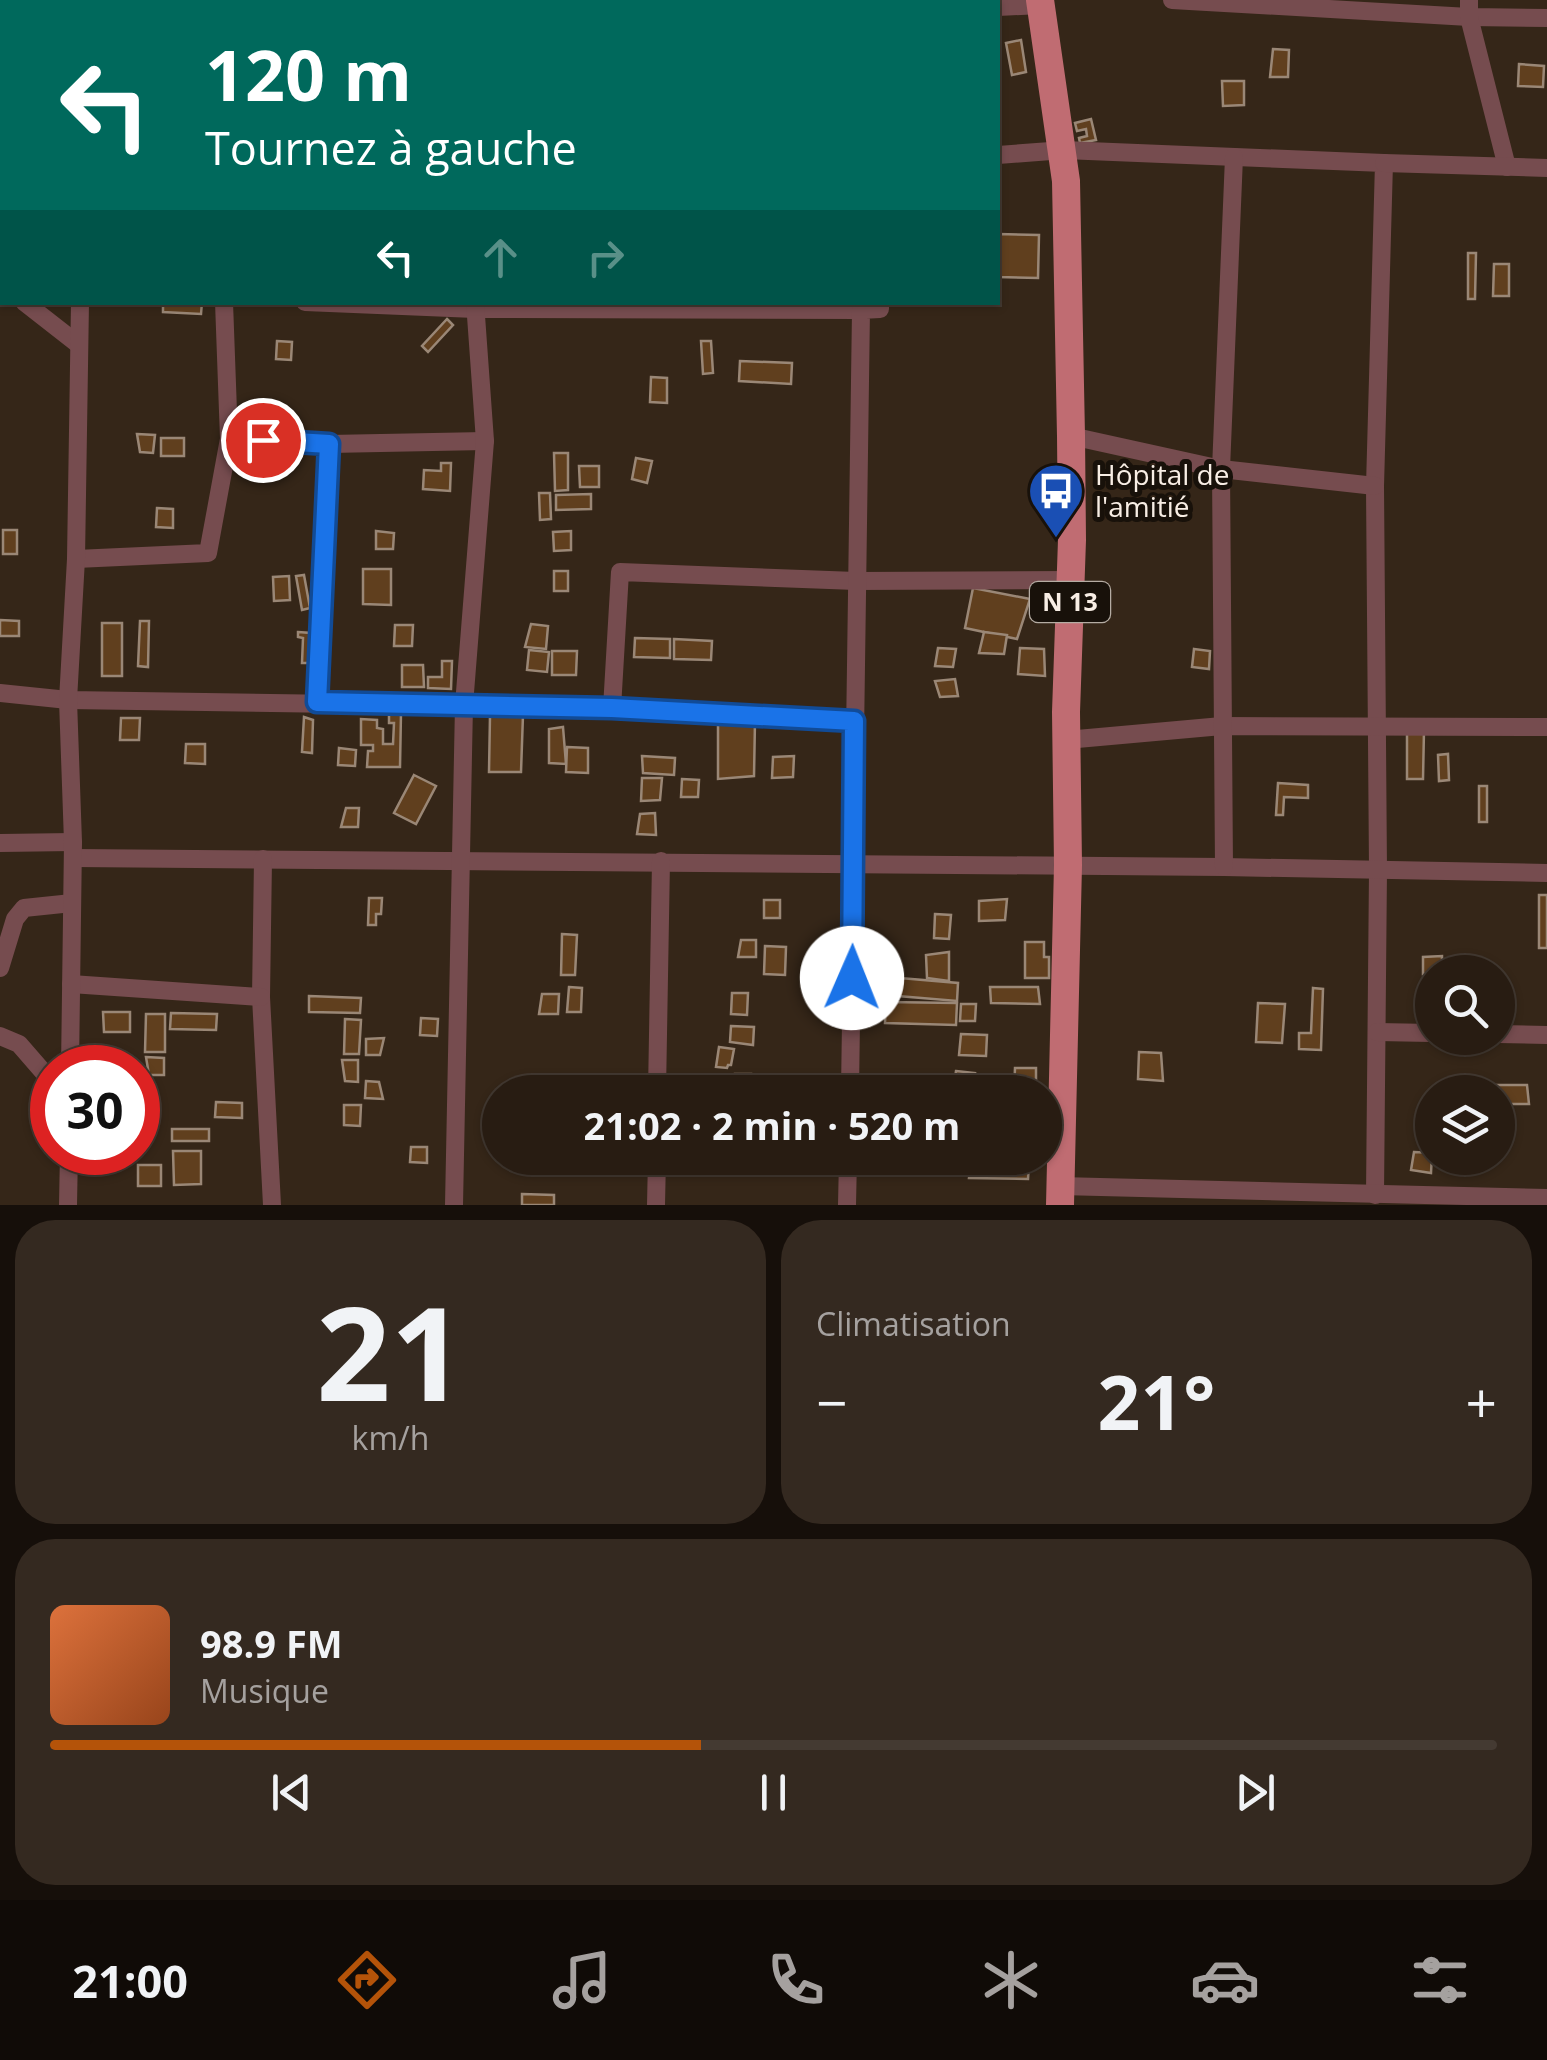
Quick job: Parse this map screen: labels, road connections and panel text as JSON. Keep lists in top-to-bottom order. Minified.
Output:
{"streets":{"main road":["N 13"]},"places":{"bus stop":["Hôpital de l'amitié"]},"page":{"turn":["120 m","Tournez à gauche"],"limit":"30","trip":"21:02 · 2 min · 520 m","tile":[["21","km/h"],"Climatisation"],"heat":["−","21°","+"],"song":["98.9 FM","Musique"],"tabs":"21:00"}}
